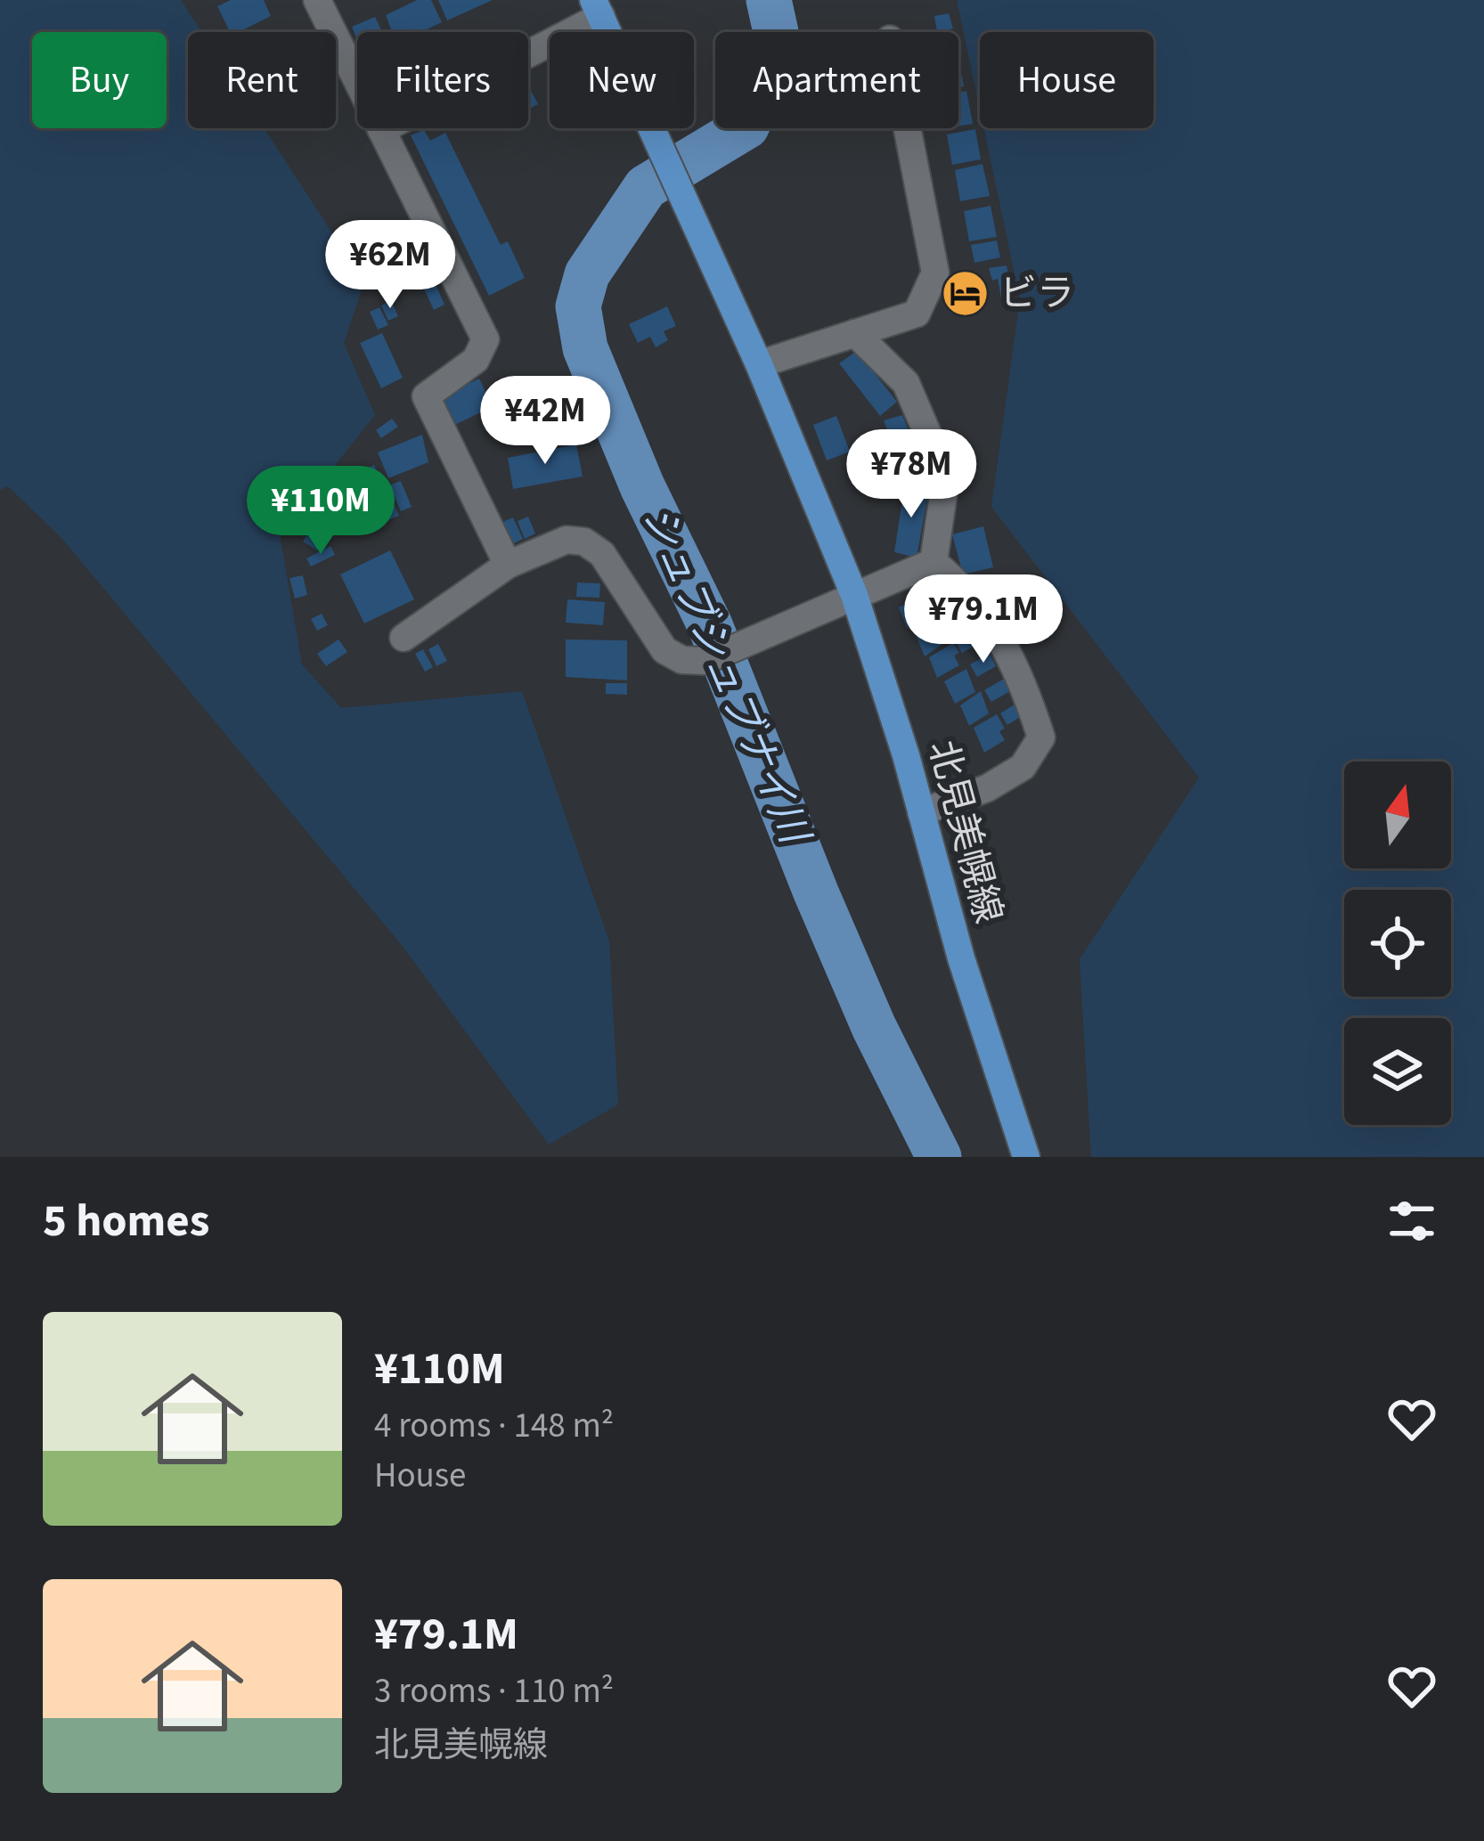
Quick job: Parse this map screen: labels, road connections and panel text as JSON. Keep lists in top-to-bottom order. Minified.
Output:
{"streets":{"main road":["北見美幌線"]},"water":["シュブシュブナイ川"],"places":{"hotel":["ビラ"]},"north":"top","page":{"chip":["Buy","Rent","Filters","New","Apartment","House"],"price":["¥62M","¥42M","¥78M","¥110M","¥79.1M"],"heading":"5 homes","list":[{"name":"¥110M","note":"4 rooms · 148 m² · House"},{"name":"¥79.1M","note":"3 rooms · 110 m² · 北見美幌線"}]}}
